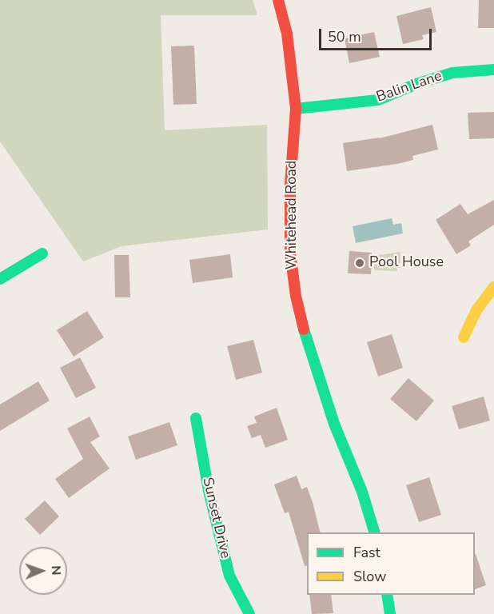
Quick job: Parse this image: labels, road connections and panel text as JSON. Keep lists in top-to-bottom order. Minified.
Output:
{"streets":{"street":["Balin Lane","Whitehead Road","Sunset Drive"]},"crossings":[["Balin Lane","Whitehead Road"]],"places":["Pool House"],"legend":["Fast","Slow"],"scale_bar":"50 m","north":"right"}
